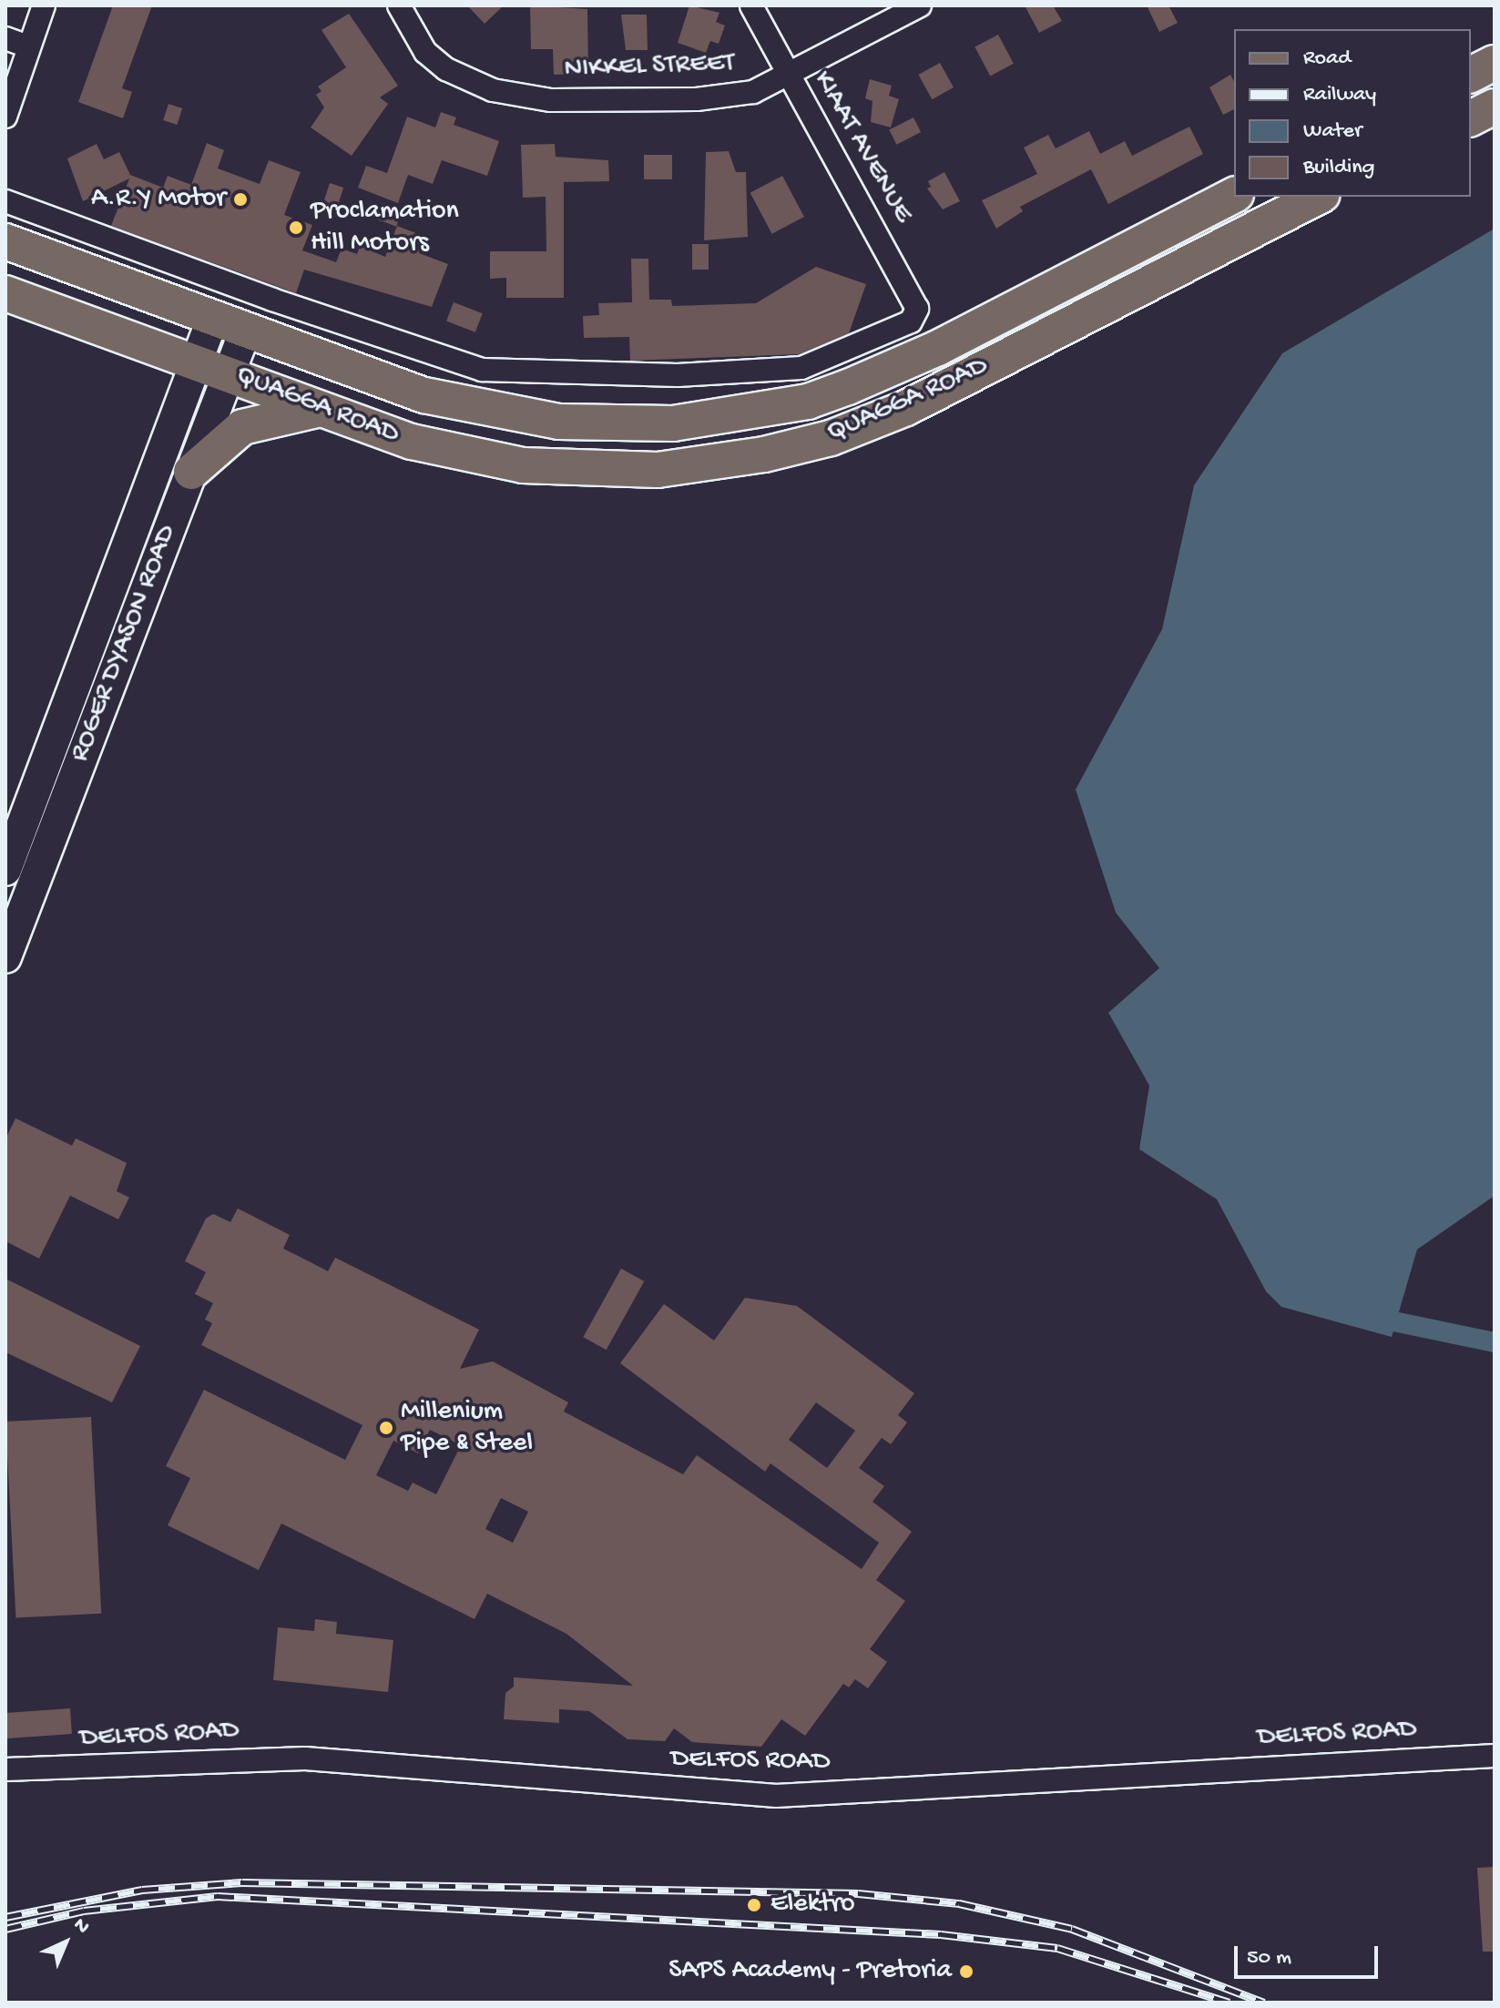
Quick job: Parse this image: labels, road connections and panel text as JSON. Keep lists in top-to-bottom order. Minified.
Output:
{"streets":{"main road":["QUAGGA ROAD","ROGER DYASON ROAD"],"street":["NIKKEL STREET","KIAAT AVENUE","DELFOS ROAD"]},"crossings":[["NIKKEL STREET","KIAAT AVENUE"],["QUAGGA ROAD","ROGER DYASON ROAD"]],"places":["A.R.Y Motor","Proclamation Hill Motors","Millenium Pipe & Steel","Elektro","SAPS Academy - Pretoria"],"legend":["Road","Railway","Water","Building"],"scale_bar":"50 m","north":"top right"}
